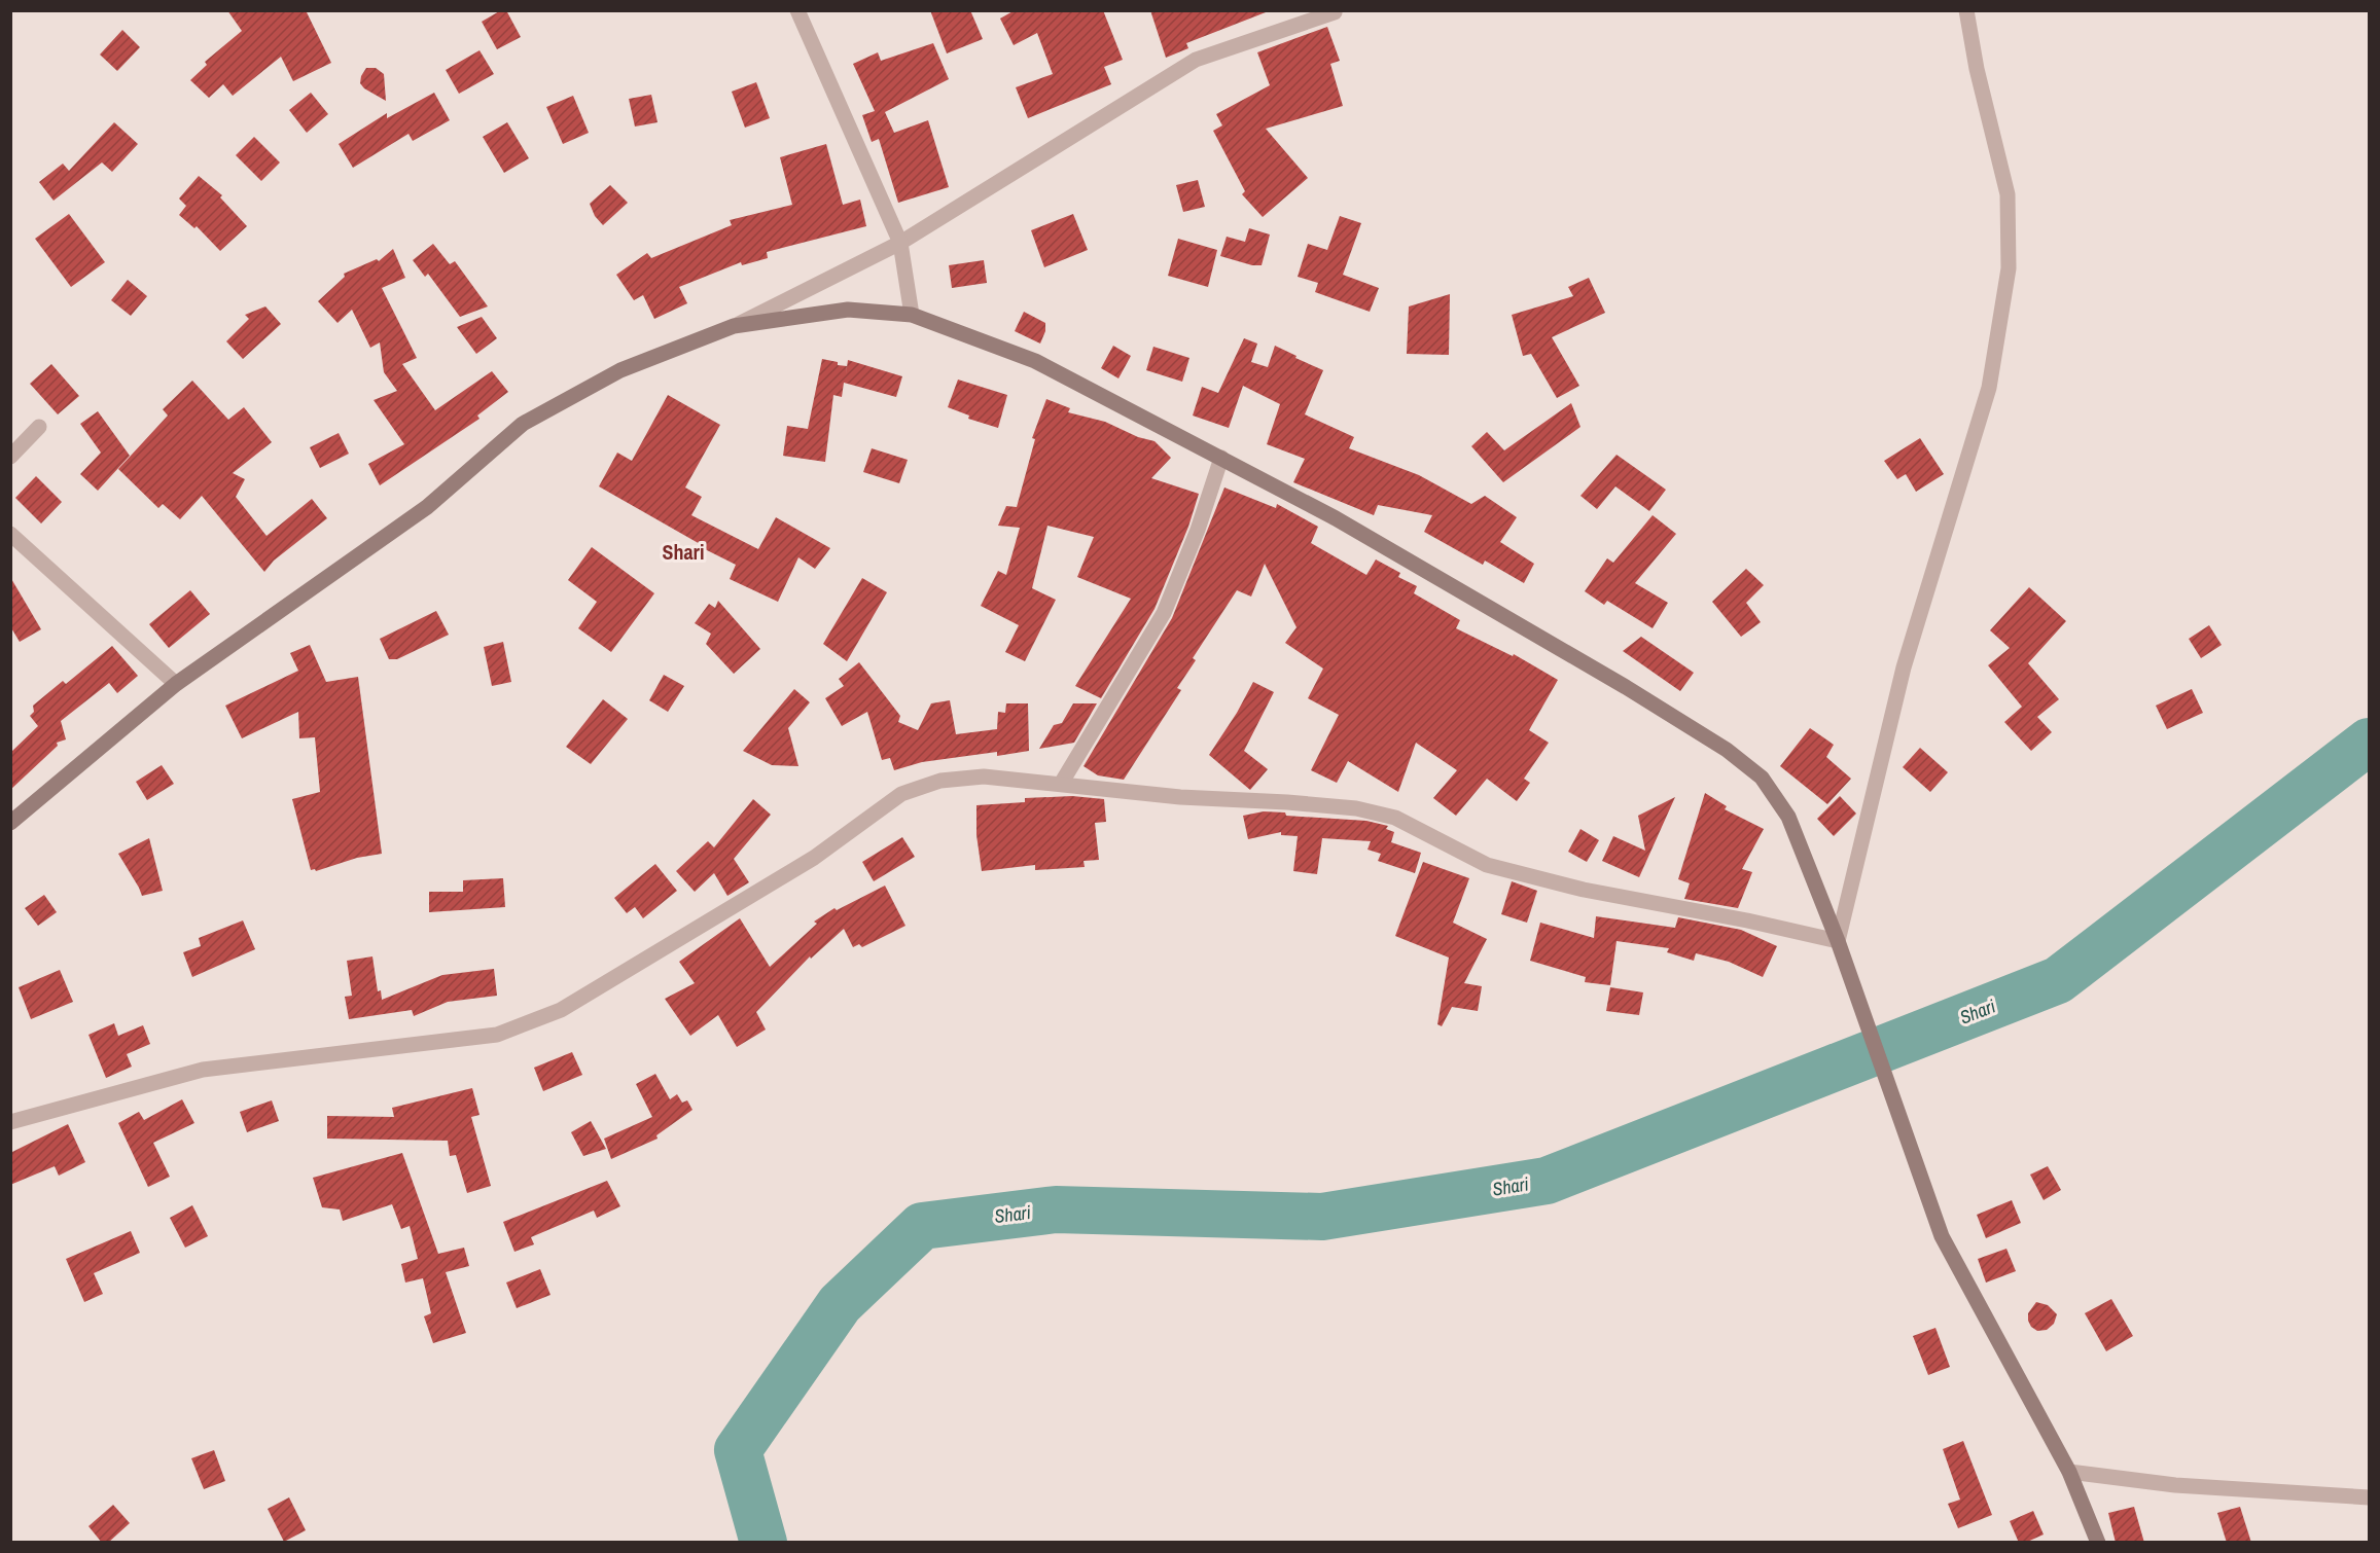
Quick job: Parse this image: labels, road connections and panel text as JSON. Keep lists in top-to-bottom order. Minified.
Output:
{"districts":["Shari"],"water":["Shari"]}
